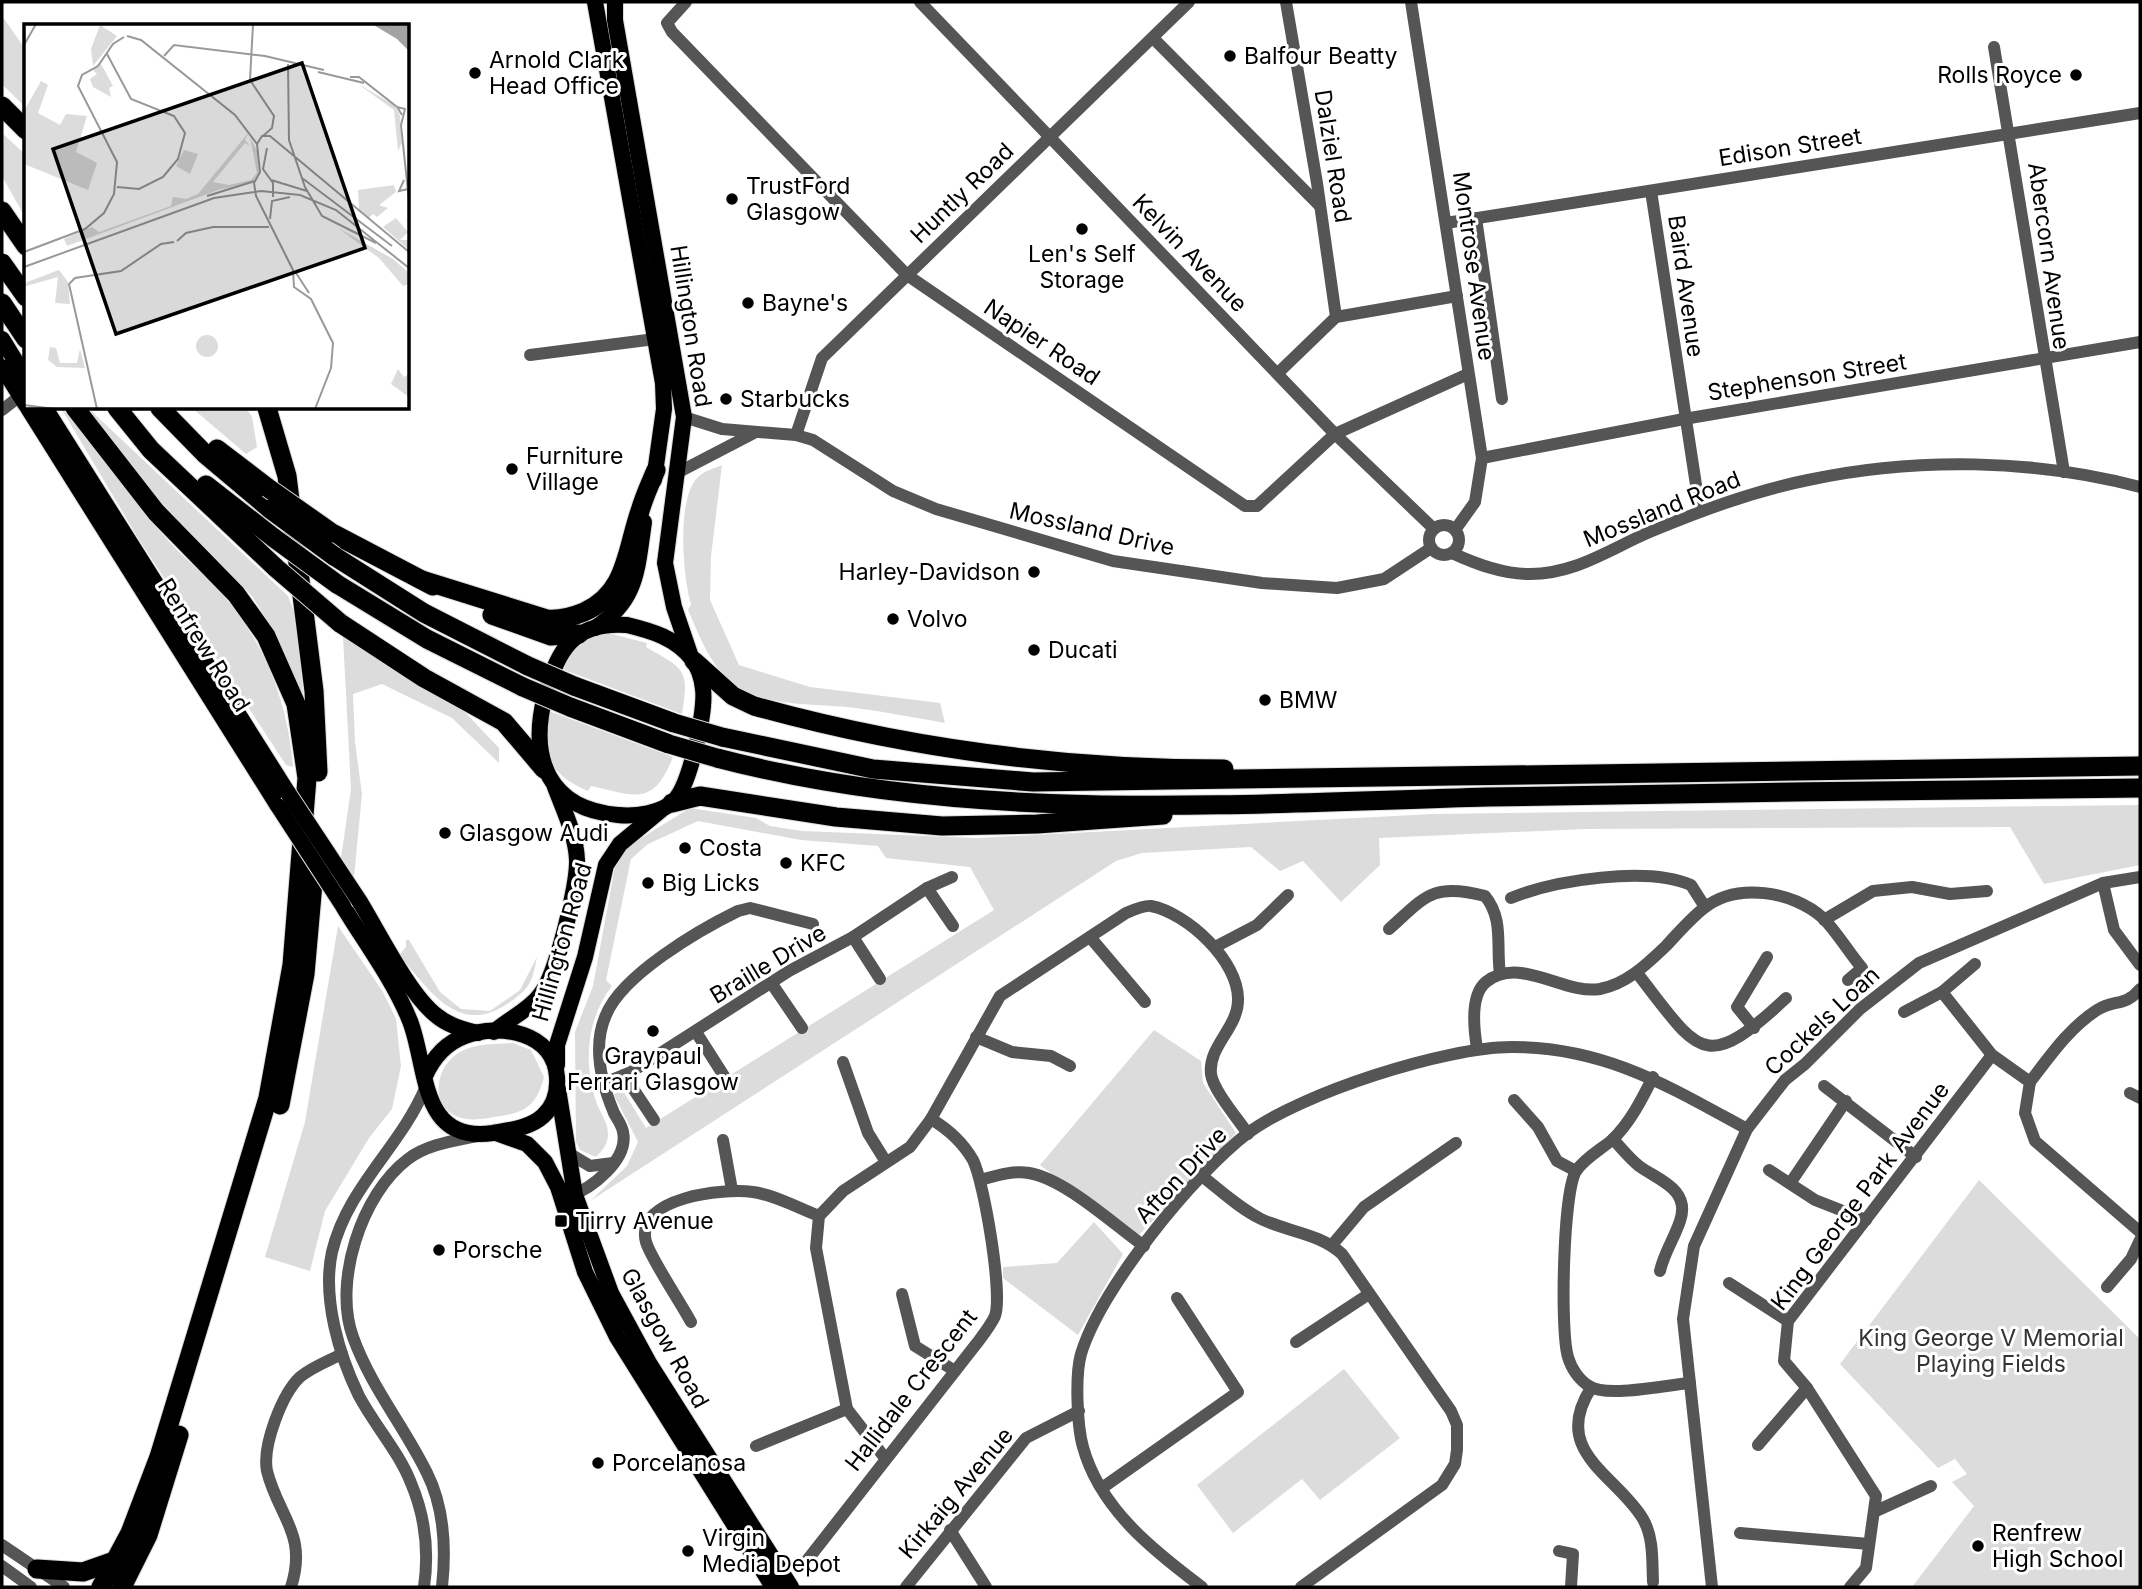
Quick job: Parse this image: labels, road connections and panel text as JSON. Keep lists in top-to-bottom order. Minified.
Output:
{"streets":{"main road":["Hillington Road","Renfrew Road","Glasgow Road"],"street":["Edison Street","Dalziel Road","Huntly Road","Kelvin Avenue","Abercorn Avenue","Montrose Avenue","Baird Avenue","Napier Road","Stephenson Street","Mossland Road","Mossland Drive","Braille Drive","Cockels Loan","Afton Drive","King George Park Avenue","Hallidale Crescent","Kirkaig Avenue"]},"crossings":[["Edison Street","Abercorn Avenue"],["Edison Street","Montrose Avenue"],["Edison Street","Baird Avenue"],["Huntly Road","Kelvin Avenue"],["Huntly Road","Napier Road"],["Huntly Road","Mossland Drive"],["Kelvin Avenue","Montrose Avenue"],["Kelvin Avenue","Napier Road"],["Kelvin Avenue","Mossland Road"],["Kelvin Avenue","Mossland Drive"],["Abercorn Avenue","Stephenson Street"],["Abercorn Avenue","Mossland Road"],["Montrose Avenue","Napier Road"],["Montrose Avenue","Stephenson Street"],["Montrose Avenue","Mossland Road"],["Montrose Avenue","Mossland Drive"],["Baird Avenue","Stephenson Street"],["Baird Avenue","Mossland Road"],["Hillington Road","Mossland Drive"],["Hillington Road","Renfrew Road"],["Hillington Road","Glasgow Road"],["Mossland Road","Mossland Drive"],["Renfrew Road","Glasgow Road"],["Cockels Loan","Afton Drive"],["Afton Drive","Kirkaig Avenue"]],"parks":["King George V Memorial Playing Fields"],"places":{"other":["Balfour Beatty","Arnold Clark Head Office","Rolls Royce","TrustFord Glasgow","Len's Self Storage","Bayne's","Starbucks","Furniture Village","Harley-Davidson","Volvo","Ducati","BMW","Glasgow Audi","Costa","KFC","Big Licks","Graypaul Ferrari Glasgow","Porsche","Porcelanosa","Renfrew High School","Virgin Media Depot"],"transit":["Tirry Avenue"]}}
